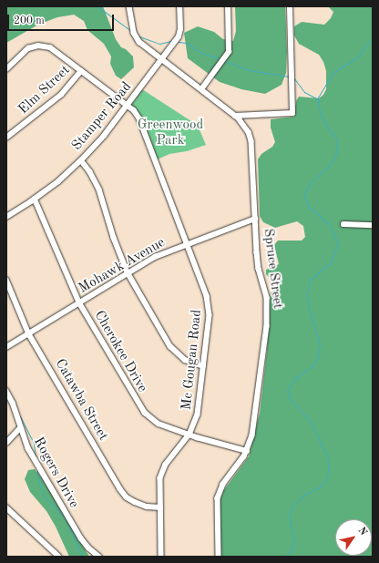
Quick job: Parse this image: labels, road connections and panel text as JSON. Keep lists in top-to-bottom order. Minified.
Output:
{"streets":{"street":["Elm Street","Stamper Road","Mohawk Avenue","Spruce Street","Cherokee Drive","Mc Gougan Road","Catawba Street","Rogers Drive"]},"crossings":[["Elm Street","Mc Gougan Road"],["Stamper Road","Spruce Street"],["Stamper Road","Cherokee Drive"],["Stamper Road","Mc Gougan Road"],["Mohawk Avenue","Spruce Street"],["Mohawk Avenue","Cherokee Drive"],["Mohawk Avenue","Mc Gougan Road"],["Mohawk Avenue","Catawba Street"],["Spruce Street","Cherokee Drive"],["Cherokee Drive","Mc Gougan Road"],["Mc Gougan Road","Catawba Street"]],"parks":["Greenwood Park"],"scale_bar":"200 m","north":"top right"}
